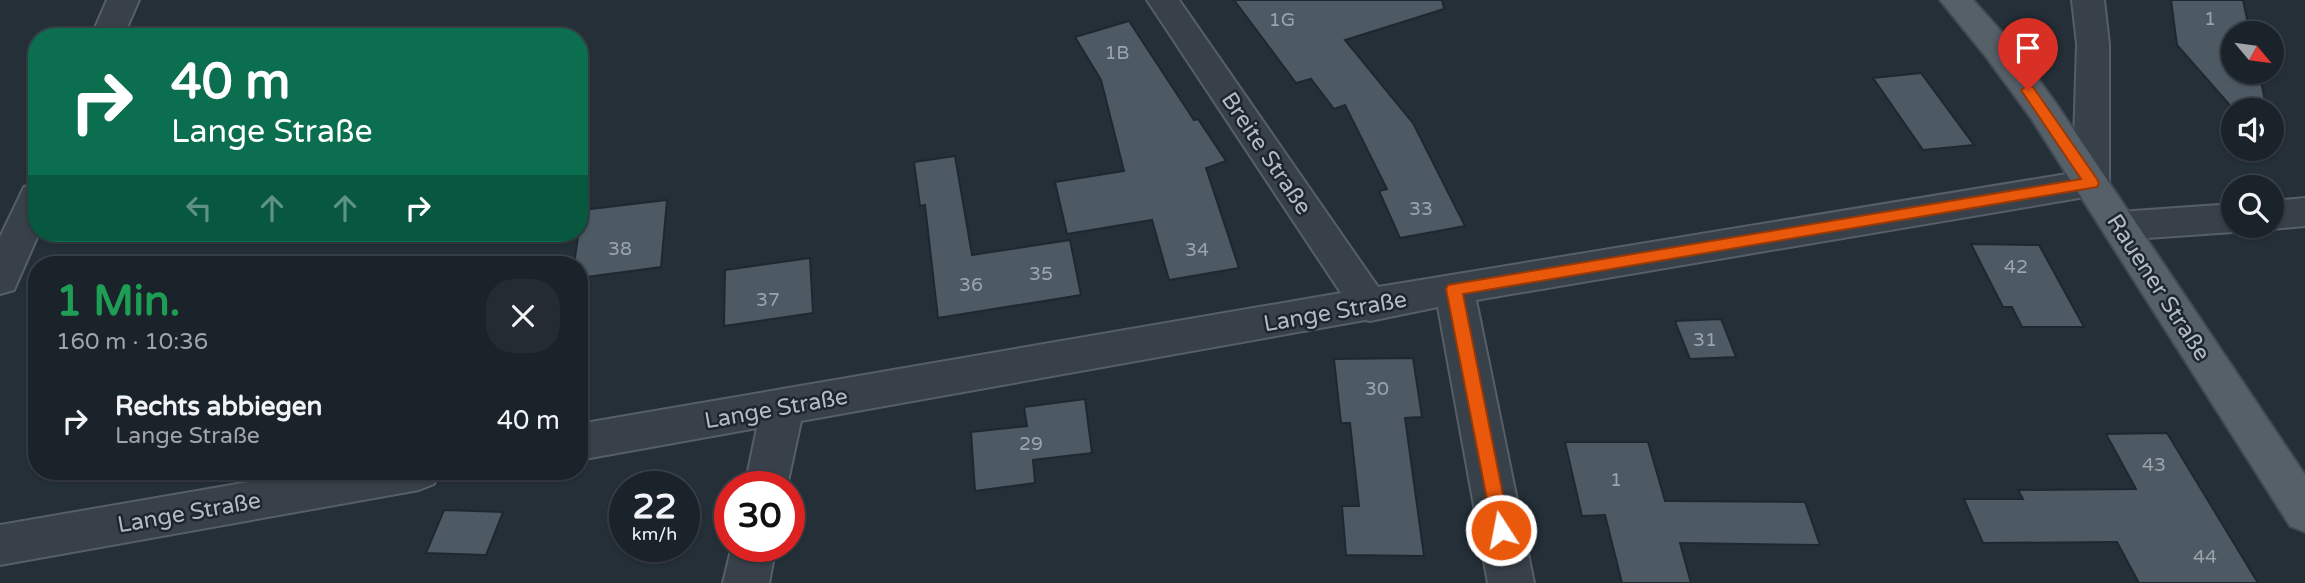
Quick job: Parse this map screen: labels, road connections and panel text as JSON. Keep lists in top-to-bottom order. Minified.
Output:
{"streets":{"main road":["Rauener Straße"],"street":["Breite Straße","Lange Straße"]},"crossings":[["Breite Straße","Lange Straße"],["Rauener Straße","Lange Straße"]],"house_numbers":["1","1G","1B","33","38","34","42","35","36","37","31","30","29","43","1","44"],"north":"bottom right","page":{"turn":["40 m","Lange Straße"],"heading":["1 Min.","160 m · 10:36"],"list":[{"name":"Rechts abbiegen","note":"Lange Straße","value":"40 m"}],"speed":"22 km/h","limit":"30"}}
